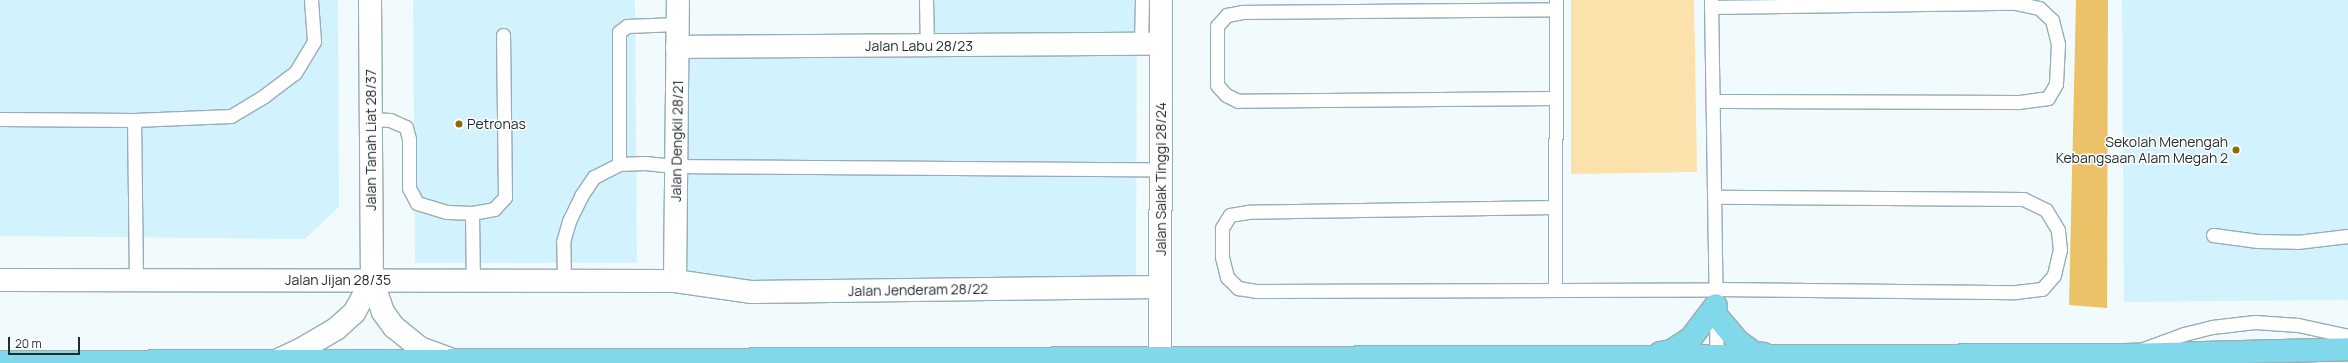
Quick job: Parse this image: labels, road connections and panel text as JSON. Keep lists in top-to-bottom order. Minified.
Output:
{"streets":{"street":["Jalan Labu 28/23","Jalan Tanah Liat 28/37","Jalan Dengkil 28/21","Jalan Salak Tinggi 28/24","Jalan Jijan 28/35","Jalan Jenderam 28/22"]},"crossings":[["Jalan Labu 28/23","Jalan Dengkil 28/21"],["Jalan Labu 28/23","Jalan Salak Tinggi 28/24"],["Jalan Tanah Liat 28/37","Jalan Jijan 28/35"],["Jalan Dengkil 28/21","Jalan Jijan 28/35"],["Jalan Dengkil 28/21","Jalan Jenderam 28/22"],["Jalan Salak Tinggi 28/24","Jalan Jenderam 28/22"],["Jalan Jijan 28/35","Jalan Jenderam 28/22"]],"places":["Petronas","Sekolah Menengah Kebangsaan Alam Megah 2"],"scale_bar":"20 m"}
